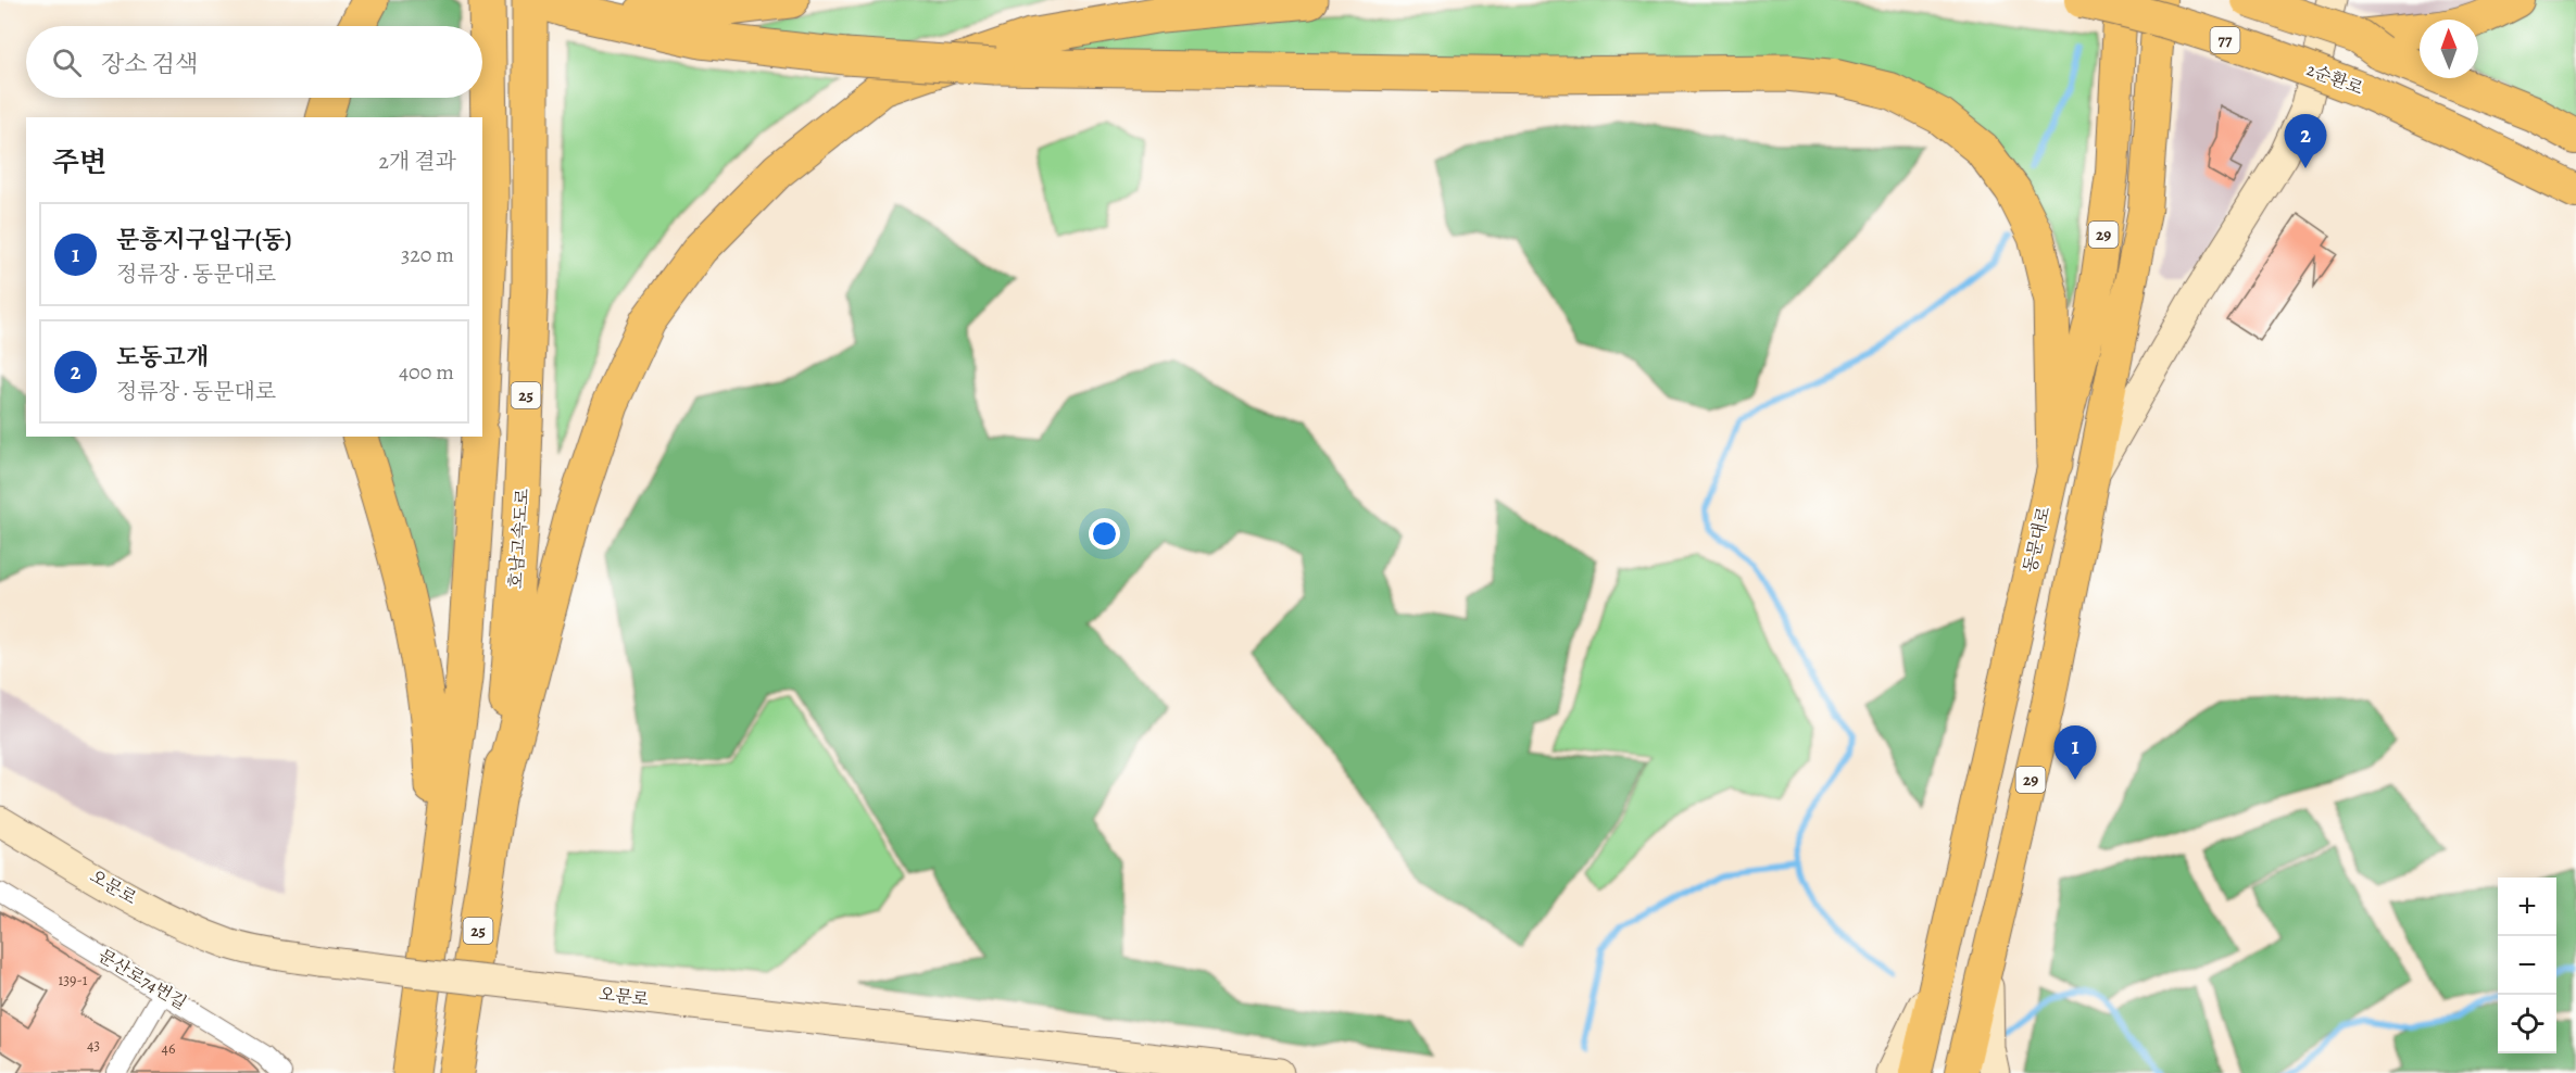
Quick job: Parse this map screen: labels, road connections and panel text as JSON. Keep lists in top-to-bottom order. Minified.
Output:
{"streets":{"highway":["77","2순환로","25","호남고속도로"],"main road":["29","동문대로","오문로"],"street":["문산로74번길"]},"house_numbers":["139-1","43","46"],"north":"top","page":{"search":"장소 검색","pins":["2","1"],"heading":["주변","2개 결과"],"list":[{"mark":"1","name":"문흥지구입구(동)","note":"정류장 · 동문대로","value":"320 m"},{"mark":"2","name":"도동고개","note":"정류장 · 동문대로","value":"400 m"}],"map_buttons":["+","−"]}}
